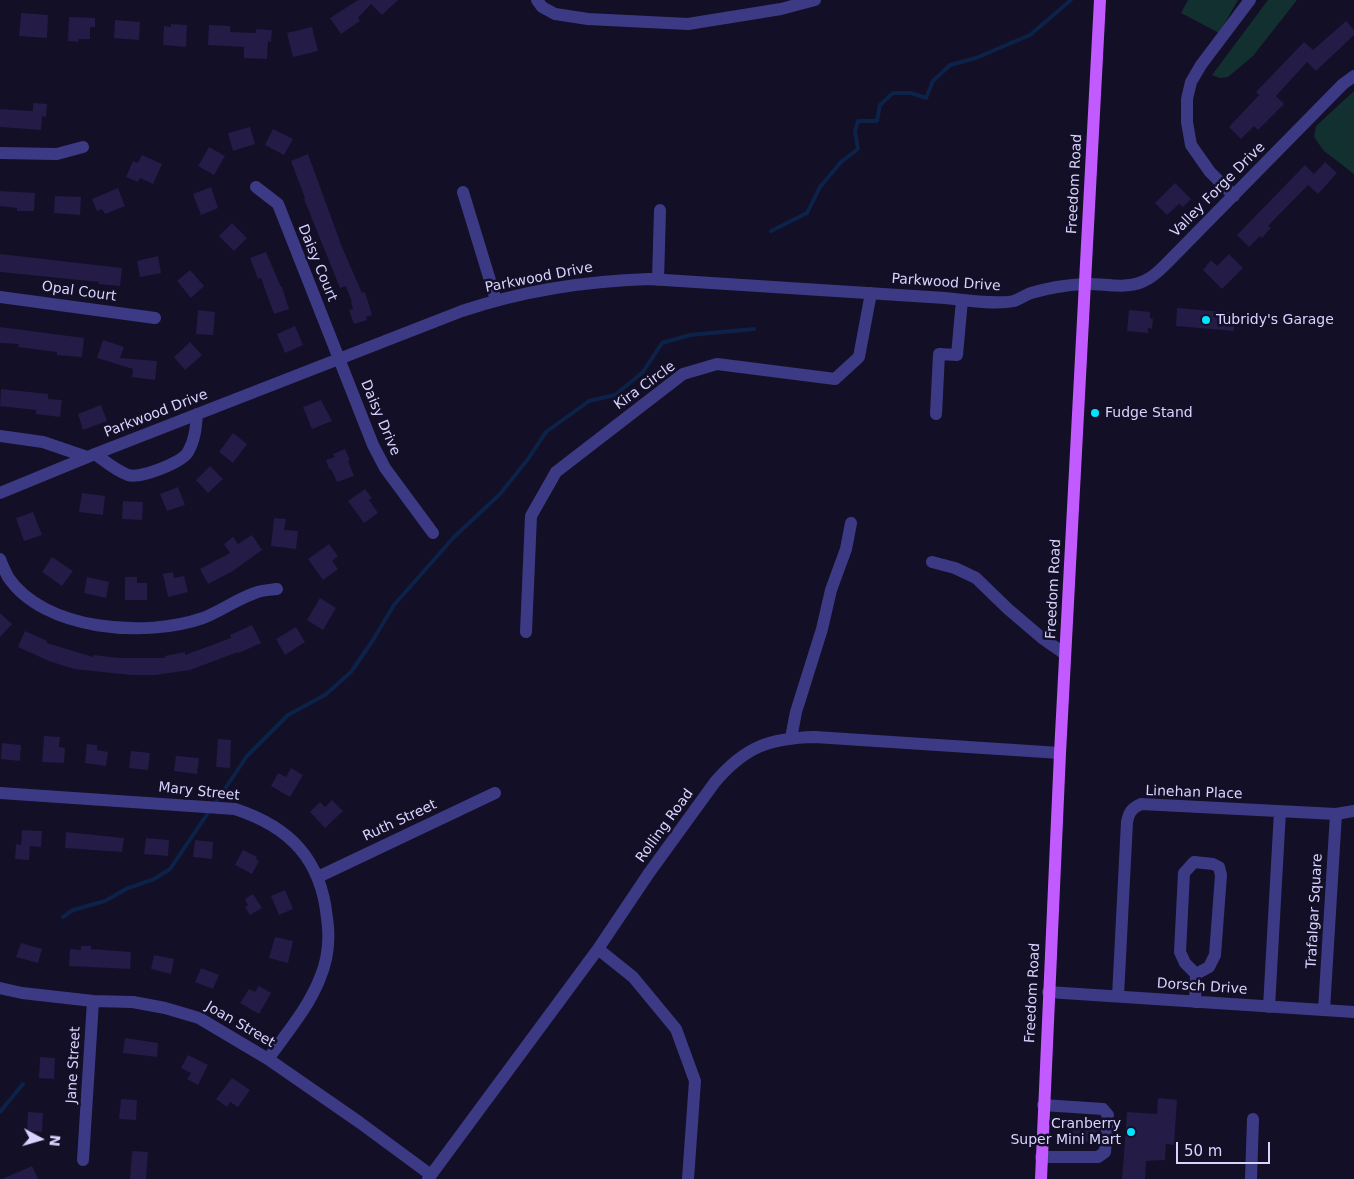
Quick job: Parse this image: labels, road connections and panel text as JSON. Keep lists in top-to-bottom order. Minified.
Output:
{"streets":{"main road":["Freedom Road"],"street":["Valley Forge Drive","Daisy Court","Parkwood Drive","Opal Court","Kira Circle","Daisy Drive","Mary Street","Linehan Place","Ruth Street","Rolling Road","Trafalgar Square","Dorsch Drive","Joan Street","Jane Street"]},"crossings":[["Freedom Road","Valley Forge Drive"],["Freedom Road","Parkwood Drive"],["Freedom Road","Rolling Road"],["Freedom Road","Dorsch Drive"],["Valley Forge Drive","Parkwood Drive"],["Daisy Court","Parkwood Drive"],["Daisy Court","Daisy Drive"],["Parkwood Drive","Kira Circle"],["Parkwood Drive","Daisy Drive"],["Mary Street","Ruth Street"],["Mary Street","Joan Street"],["Linehan Place","Trafalgar Square"],["Linehan Place","Dorsch Drive"],["Rolling Road","Joan Street"],["Trafalgar Square","Dorsch Drive"],["Joan Street","Jane Street"]],"places":["Tubridy's Garage","Fudge Stand","Cranberry Super Mini Mart"],"scale_bar":"50 m","north":"right"}
